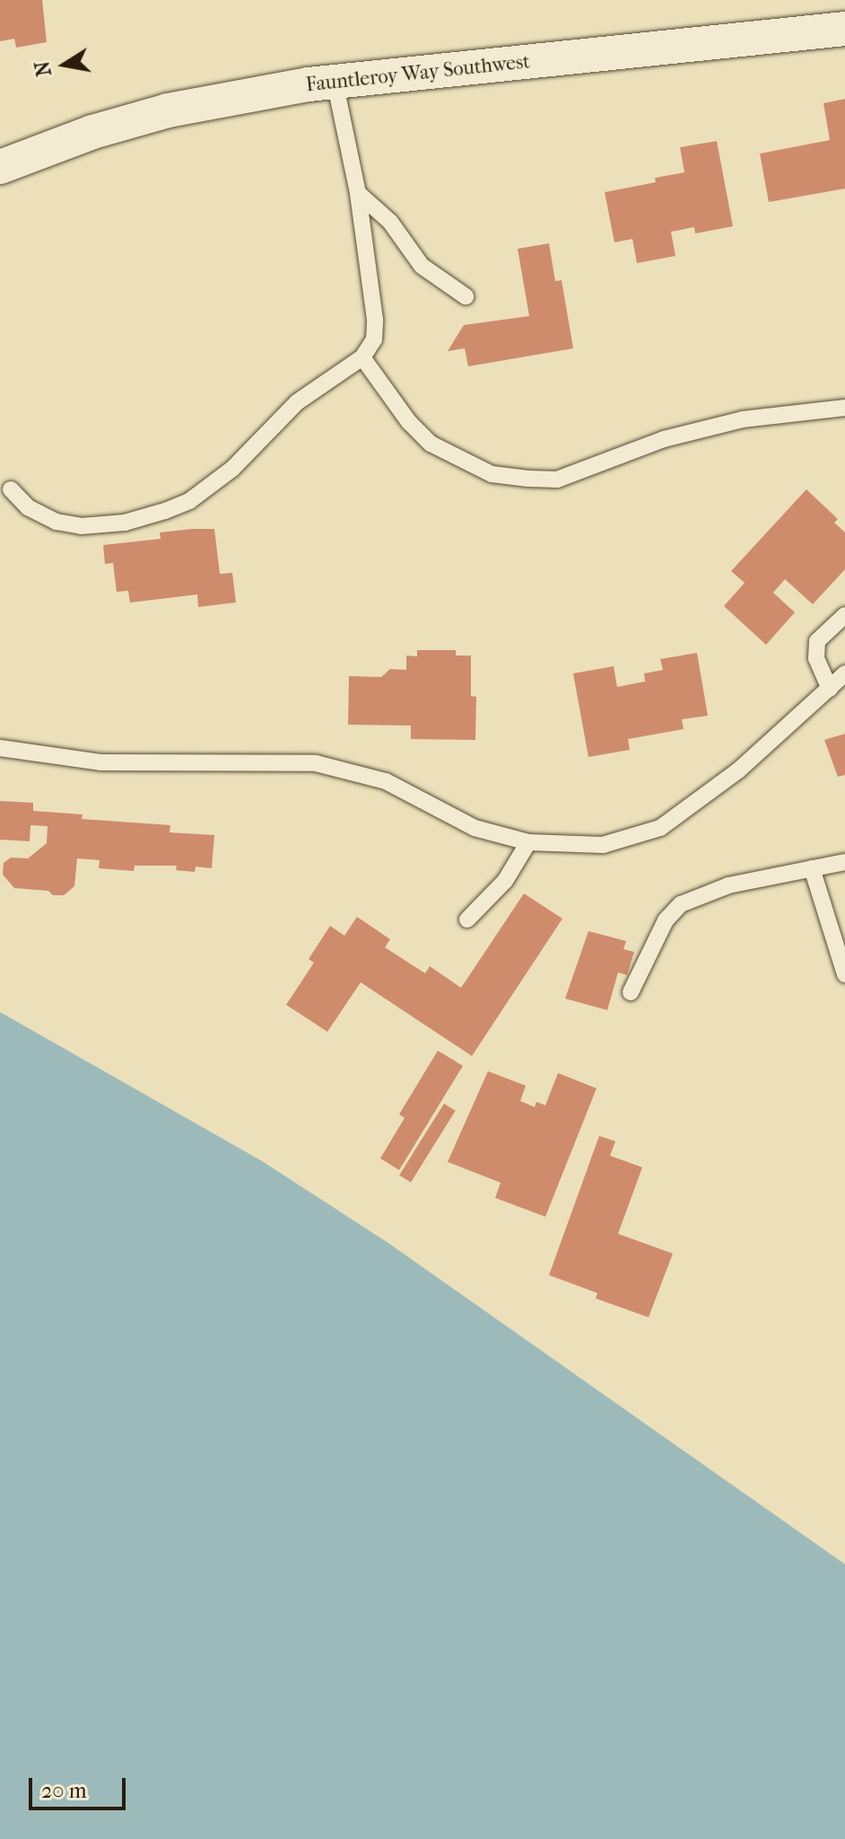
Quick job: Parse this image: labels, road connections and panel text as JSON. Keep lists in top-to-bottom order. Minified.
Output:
{"streets":{"street":["Fauntleroy Way Southwest"]},"scale_bar":"20 m","north":"left"}
